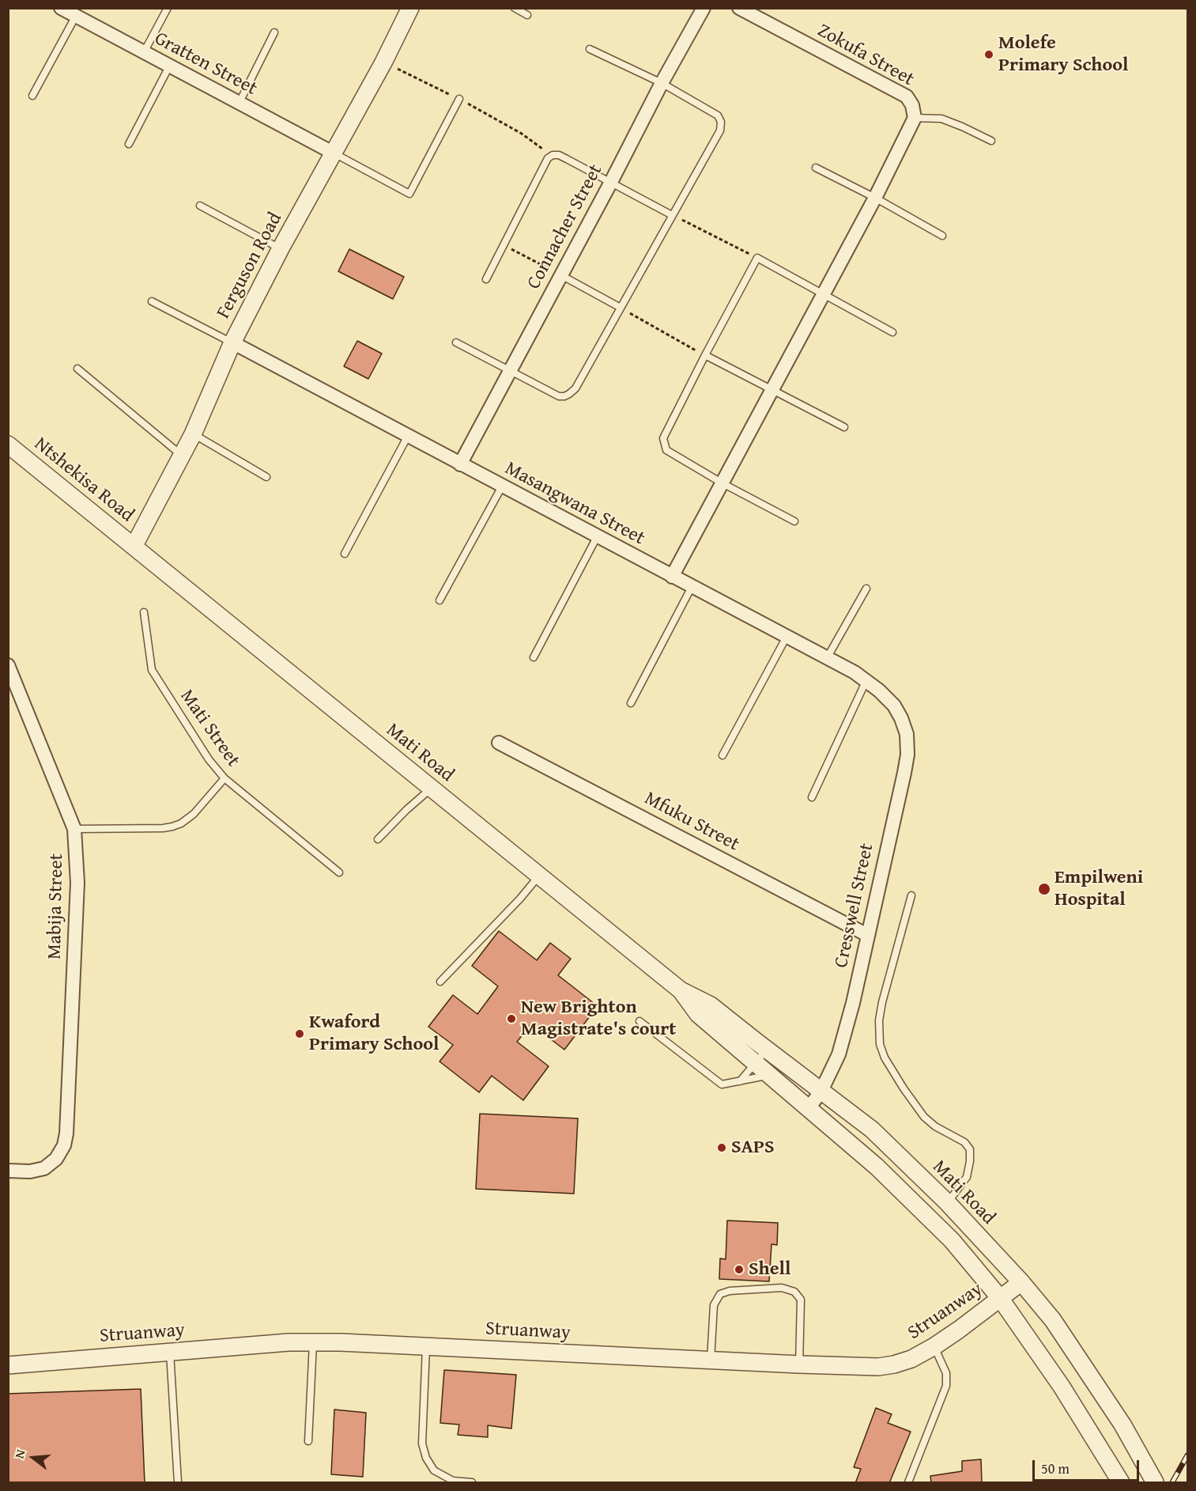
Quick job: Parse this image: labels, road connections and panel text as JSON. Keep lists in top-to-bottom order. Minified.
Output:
{"streets":{"street":["Zokufa Street","Gratten Street","Connacher Street","Ferguson Road","Ntshekisa Road","Masangwana Street","Mati Road","Mfuku Street","Cresswell Street","Mabija Street","Struanway"],"lane":["Mati Street"]},"crossings":[["Zokufa Street","Masangwana Street"],["Gratten Street","Ferguson Road"],["Connacher Street","Masangwana Street"],["Ferguson Road","Ntshekisa Road"],["Ferguson Road","Masangwana Street"],["Ferguson Road","Mati Road"],["Ntshekisa Road","Mati Road"],["Masangwana Street","Cresswell Street"],["Mati Road","Cresswell Street"],["Mati Road","Struanway"],["Mfuku Street","Cresswell Street"]],"places":["Molefe Primary School","Empilweni Hospital","New Brighton Magistrate's court","Kwaford Primary School","SAPS","Shell"],"scale_bar":"50 m","north":"left"}
